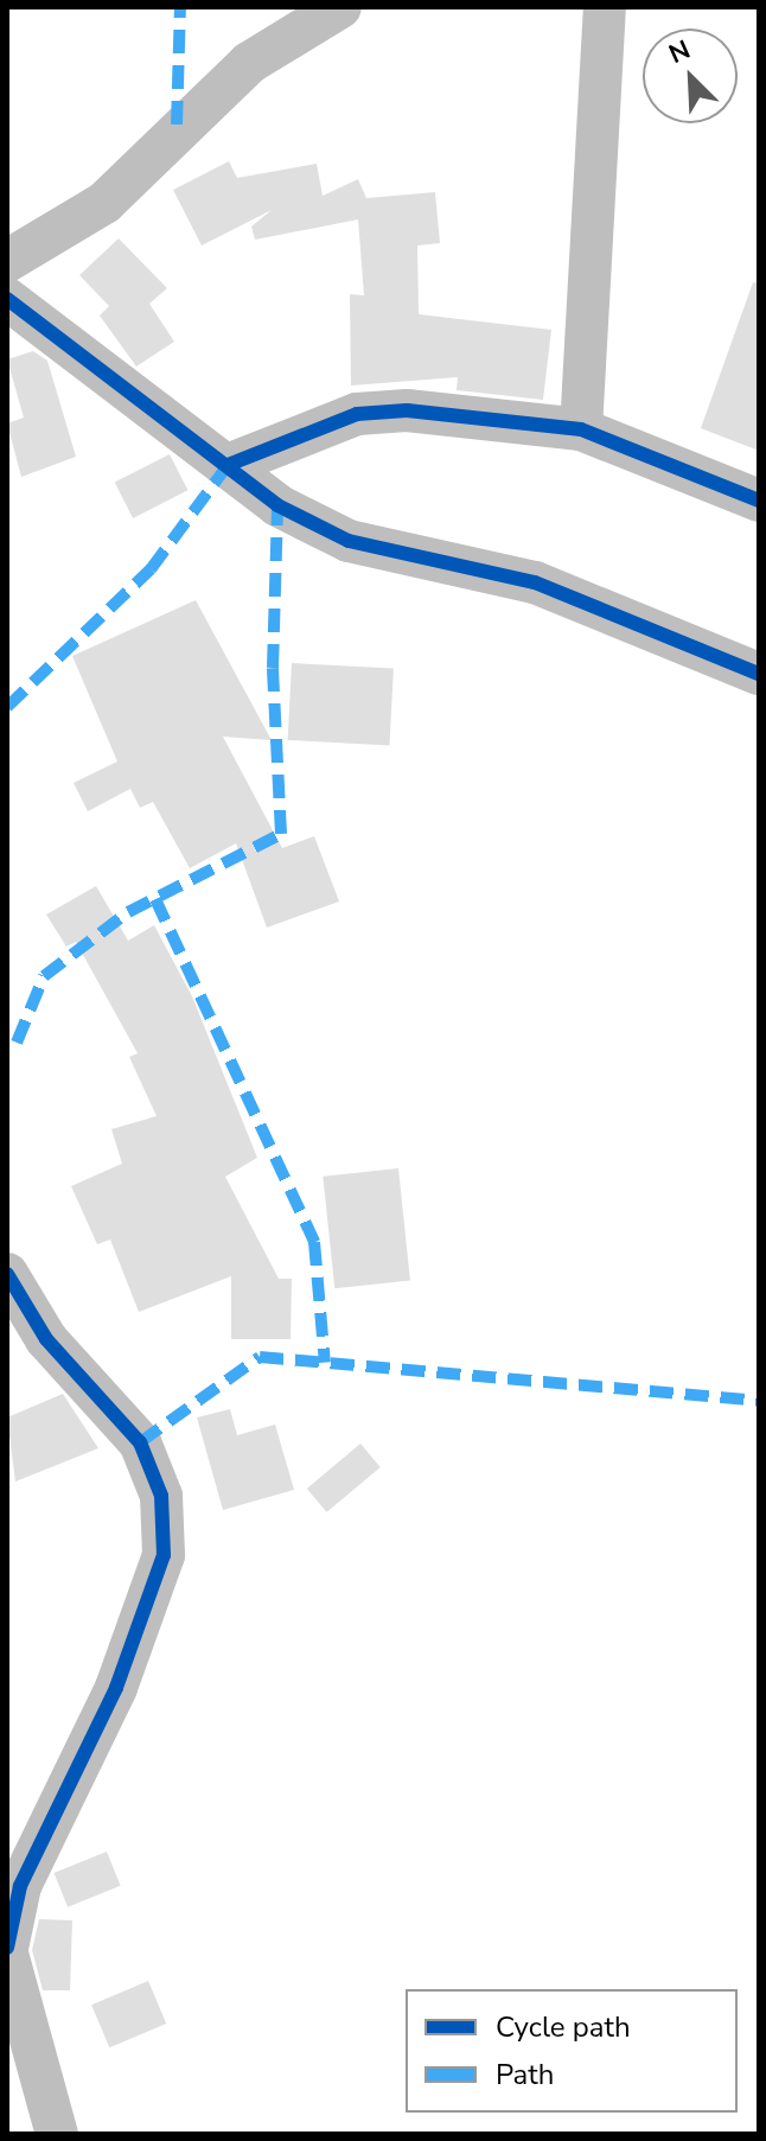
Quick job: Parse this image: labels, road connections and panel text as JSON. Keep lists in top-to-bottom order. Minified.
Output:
{"legend":["Cycle path","Path"],"north":"top left"}
